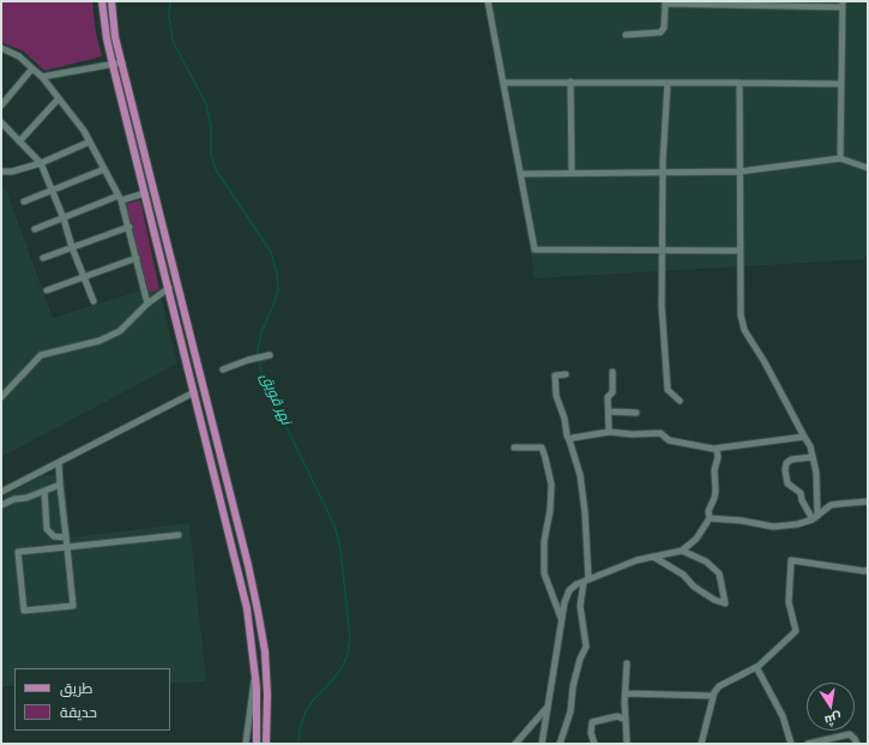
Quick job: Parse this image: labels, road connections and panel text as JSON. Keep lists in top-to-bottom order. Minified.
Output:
{"water":["نهر قويق"],"legend":["طريق","حديقة"],"north":"bottom"}
